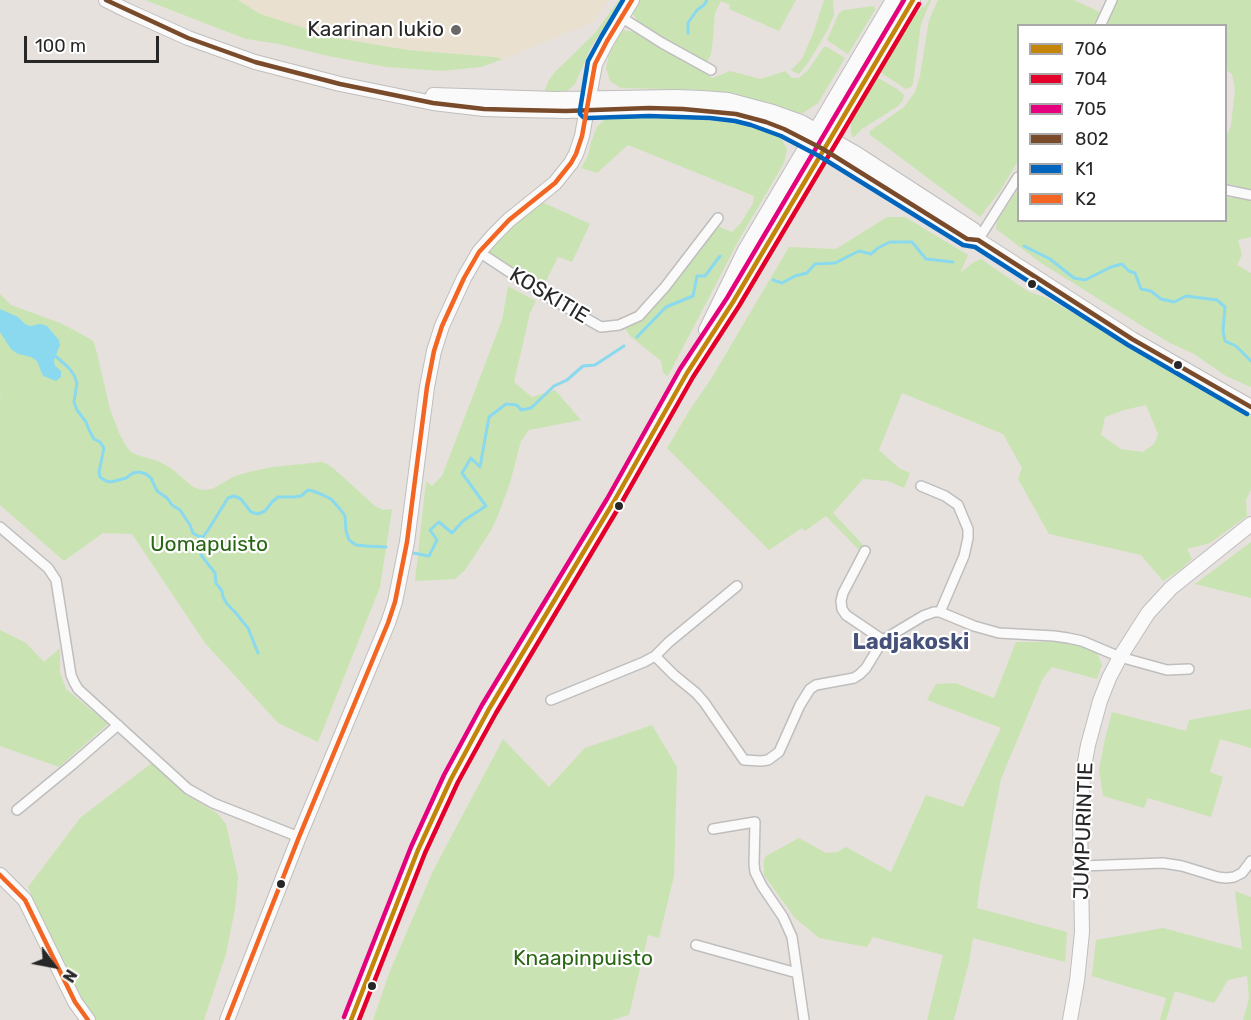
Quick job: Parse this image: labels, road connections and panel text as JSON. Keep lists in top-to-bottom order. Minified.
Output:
{"streets":{"main road":["JUMPURINTIE"],"street":["KOSKITIE"]},"districts":["Ladjakoski"],"parks":["Uomapuisto","Knaapinpuisto"],"places":["Kaarinan lukio"],"lines":["transit line 706","transit line 705","transit line 802","transit line K1","transit line K2","transit line 704"],"legend":["706","704","705","802","K1","K2"],"scale_bar":"100 m","north":"bottom right"}
